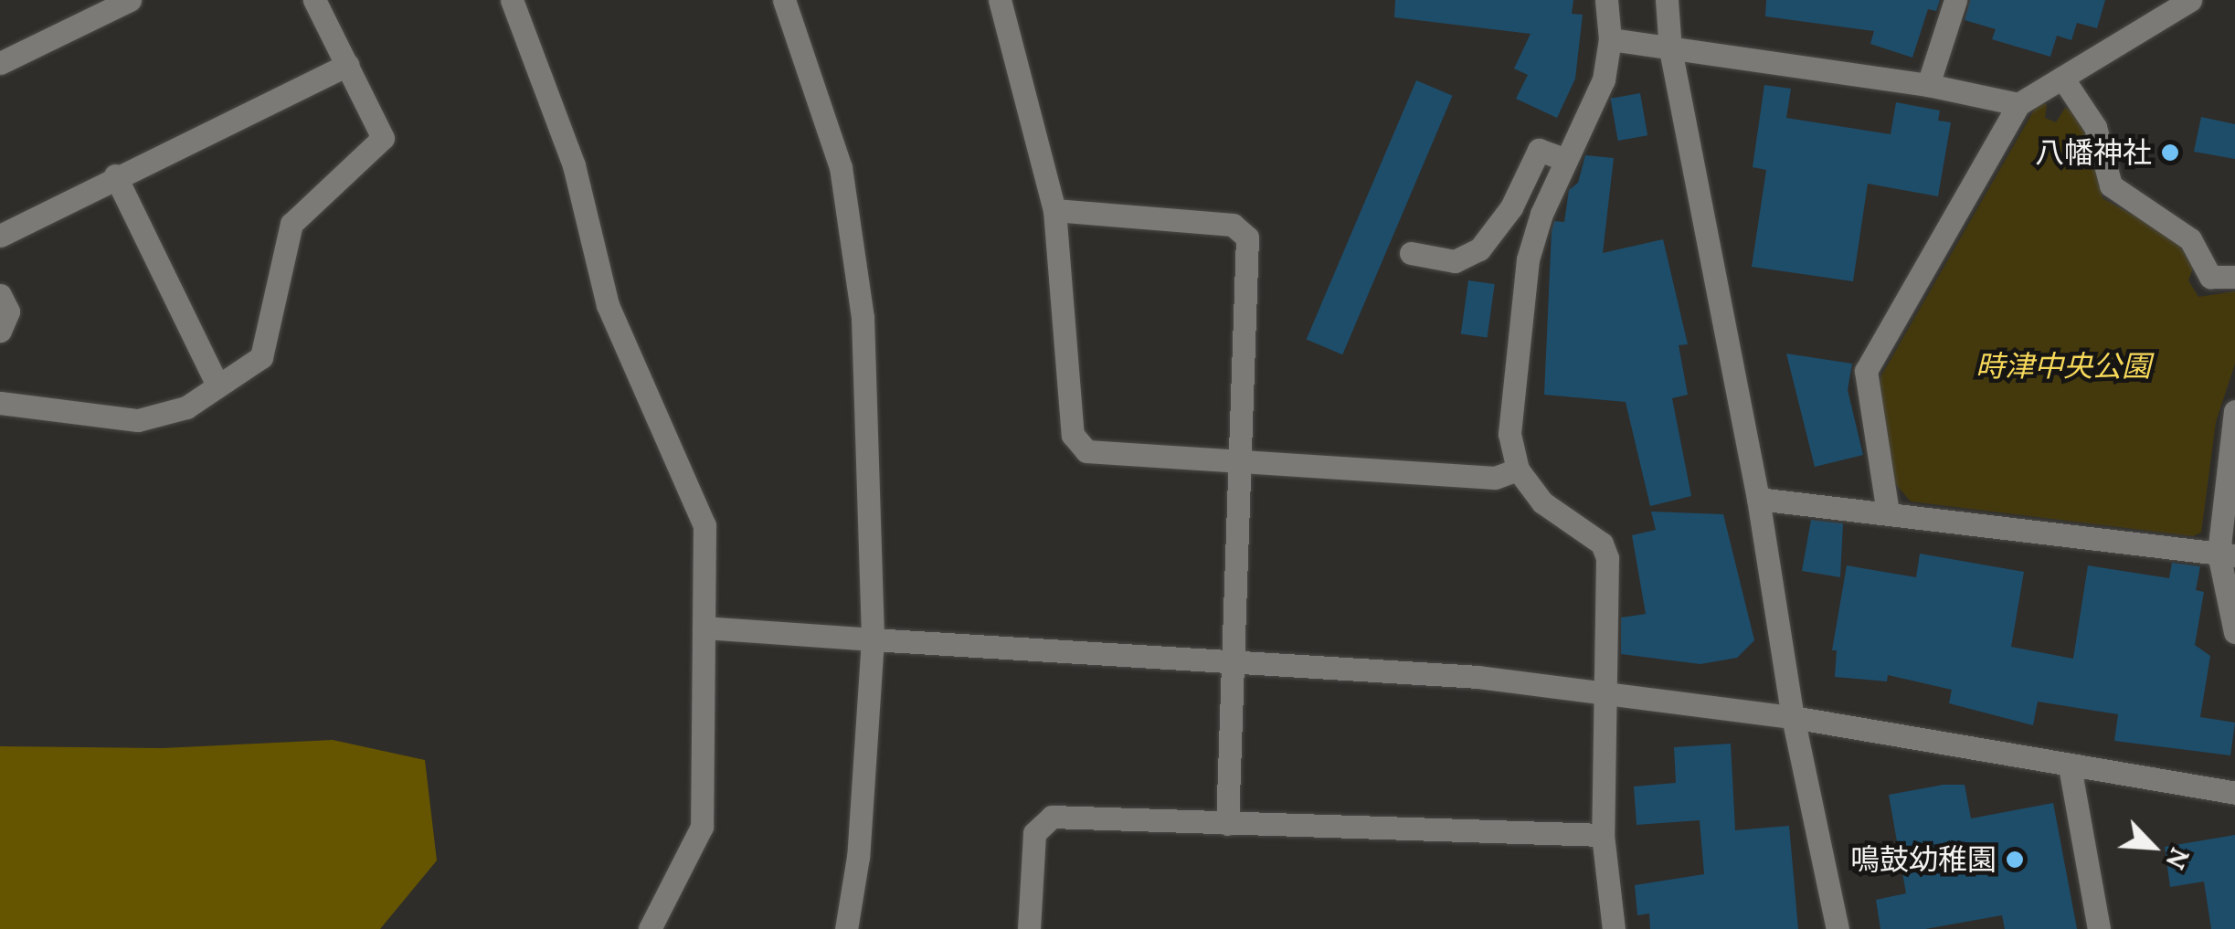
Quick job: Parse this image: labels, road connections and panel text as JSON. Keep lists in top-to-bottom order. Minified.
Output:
{"parks":["時津中央公園"],"places":["八幡神社","鳴鼓幼稚園"],"north":"bottom right"}
